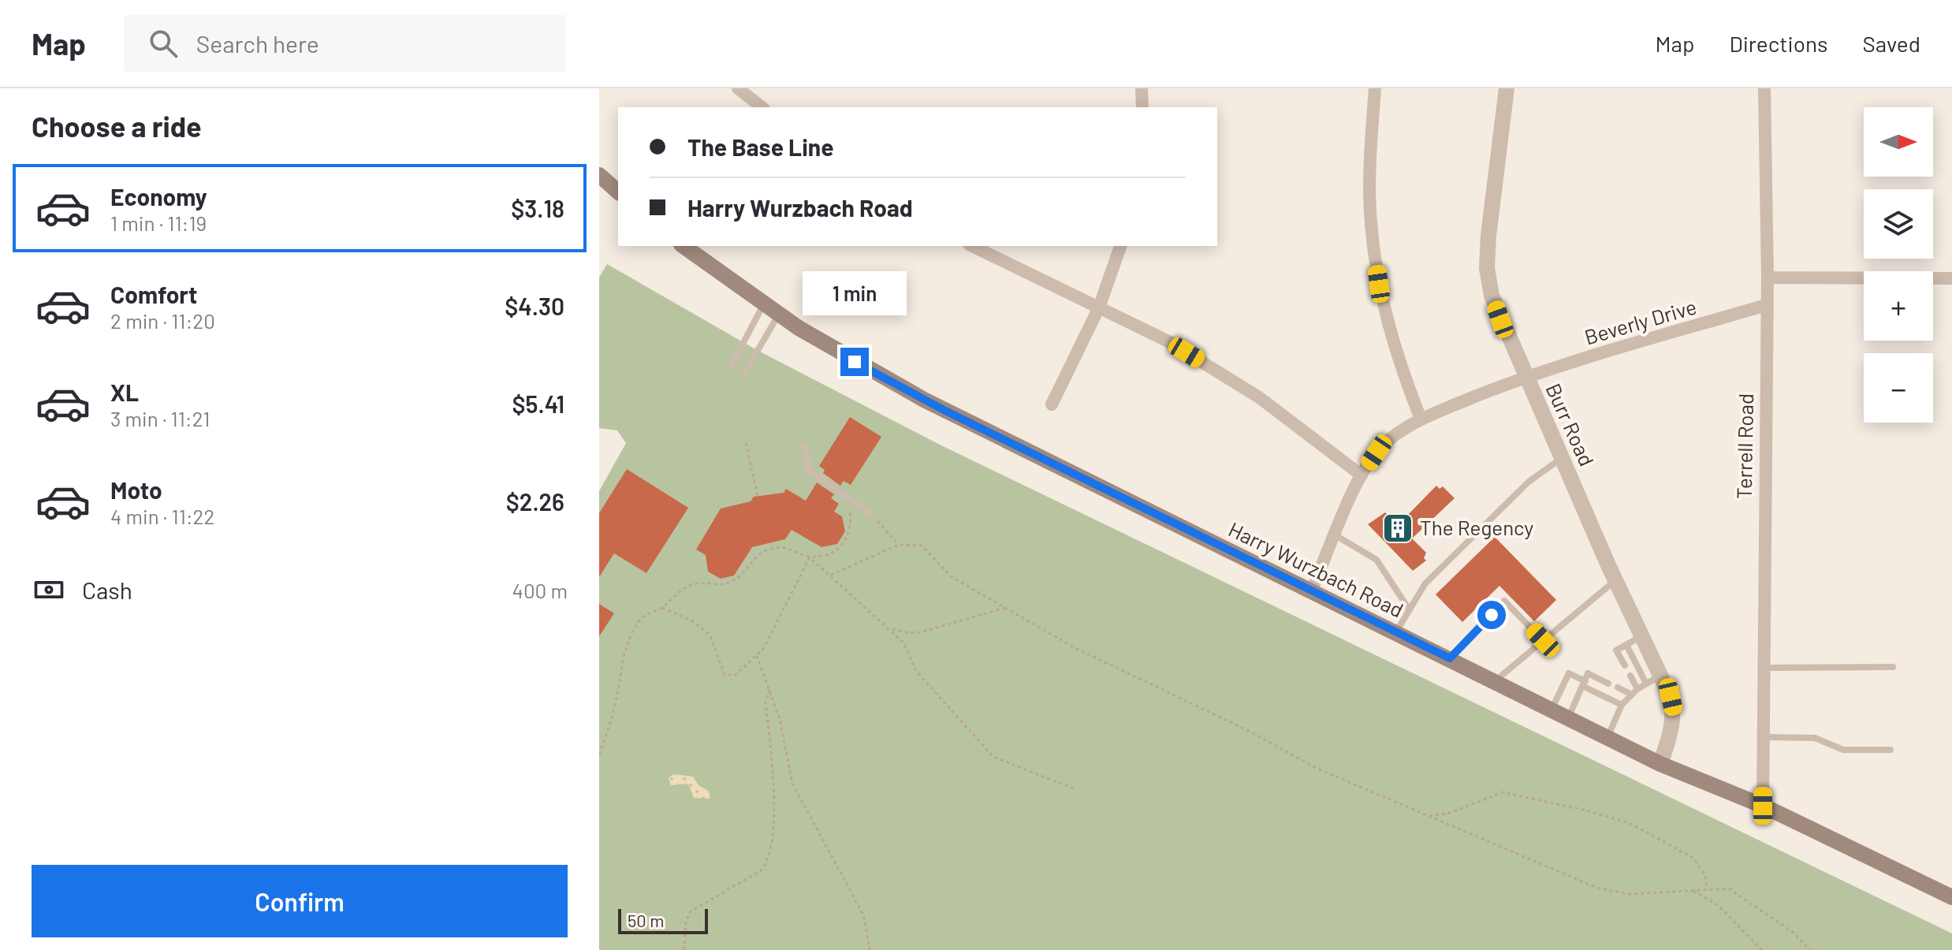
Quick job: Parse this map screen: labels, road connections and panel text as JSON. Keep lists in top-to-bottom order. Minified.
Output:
{"streets":{"main road":["Harry Wurzbach Road"],"street":["Beverly Drive","Burr Road","Terrell Road"]},"crossings":[["Beverly Drive","Burr Road"],["Beverly Drive","Terrell Road"],["Beverly Drive","Harry Wurzbach Road"],["Burr Road","Harry Wurzbach Road"],["Terrell Road","Harry Wurzbach Road"]],"places":{"building":["The Regency"]},"scale_bar":"50 m","north":"right","page":{"header":"Map","search":"Search here","nav":["Map","Directions","Saved"],"heading":"Choose a ride","map_buttons":["+","−"],"banner":["The Base Line","Harry Wurzbach Road"],"list":[{"name":"Economy","note":"1 min · 11:19","value":"$3.18"},{"name":"Comfort","note":"2 min · 11:20","value":"$4.30"},{"name":"XL","note":"3 min · 11:21","value":"$5.41"},{"name":"Moto","note":"4 min · 11:22","value":"$2.26"}],"bubble":"1 min","pay":["Cash","400 m"],"buttons":"Confirm","scale":"50 m"}}
